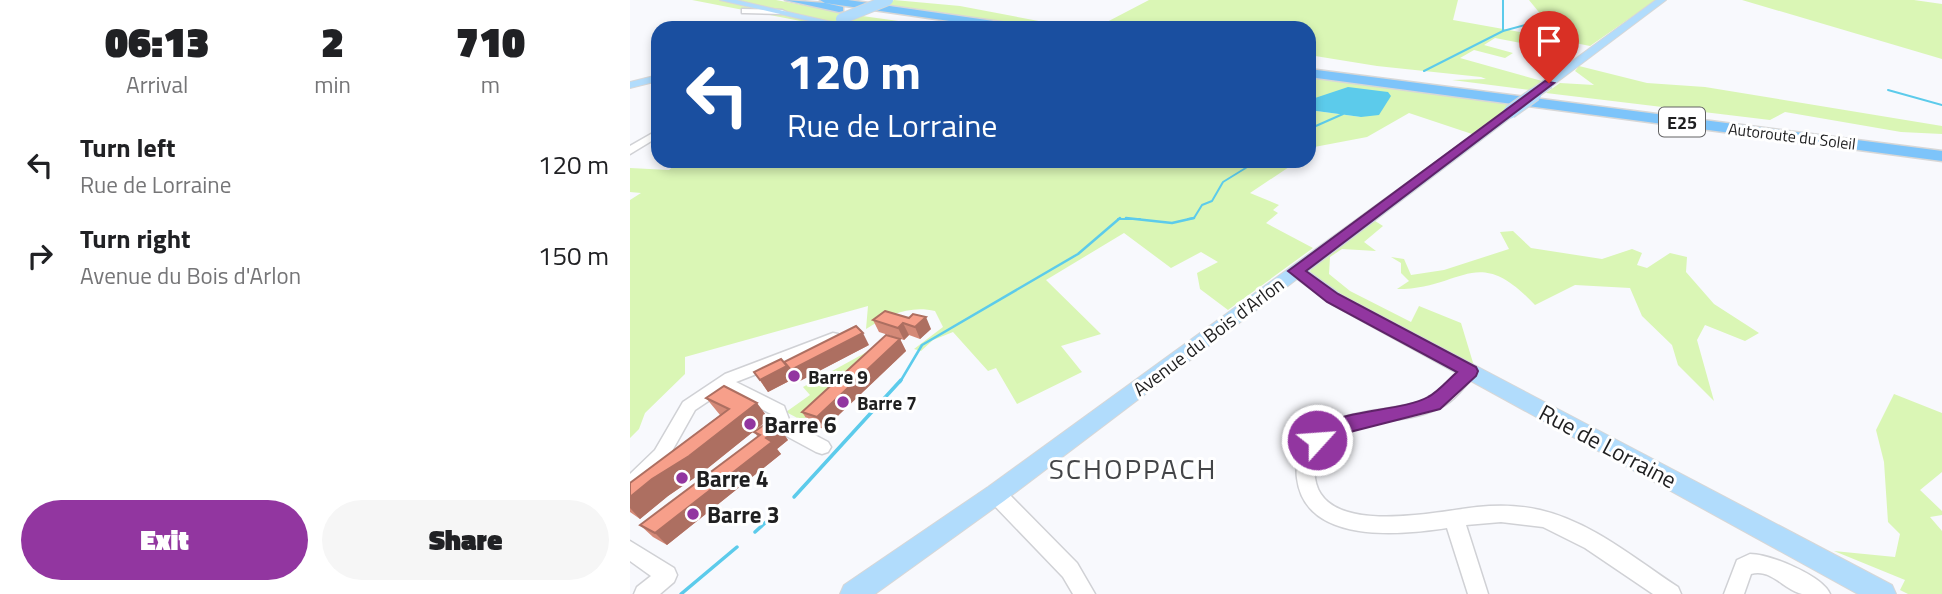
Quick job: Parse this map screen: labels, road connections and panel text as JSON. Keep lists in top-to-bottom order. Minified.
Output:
{"streets":{"highway":["E25","Autoroute du Soleil"],"main road":["Avenue du Bois d'Arlon","Rue de Lorraine"]},"crossings":[["Avenue du Bois d'Arlon","Rue de Lorraine"]],"districts":["SCHOPPACH"],"places":["Barre 9","Barre 7","Barre 6","Barre 4","Barre 3"],"page":{"eta":["06:13","Arrival","2","min","710","m"],"turn":["120 m","Rue de Lorraine"],"list":[{"name":"Turn left","note":"Rue de Lorraine","value":"120 m"},{"name":"Turn right","note":"Avenue du Bois d'Arlon","value":"150 m"}],"buttons":["Exit","Share"]}}
